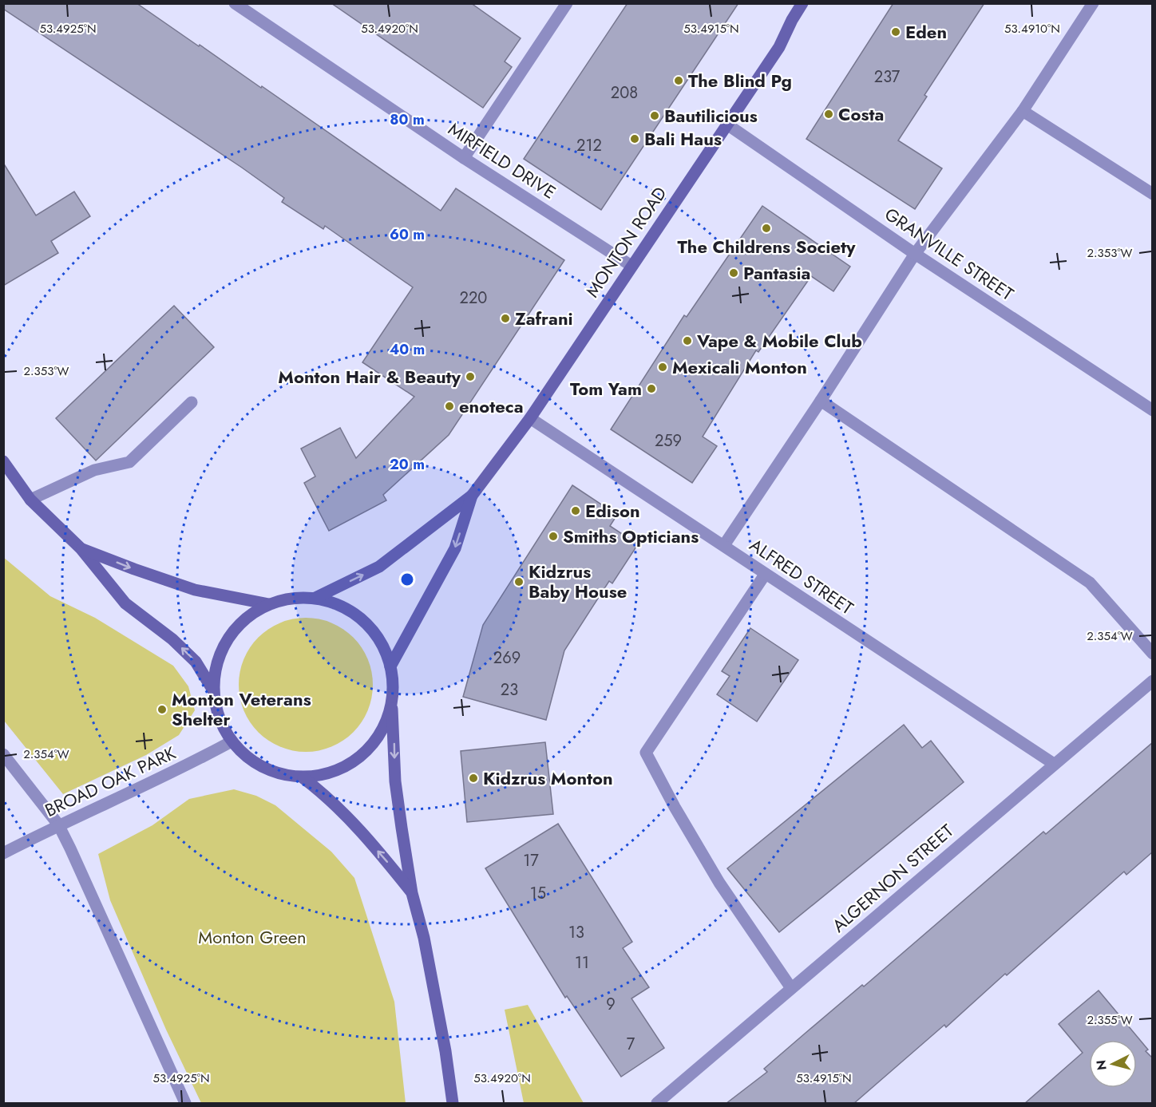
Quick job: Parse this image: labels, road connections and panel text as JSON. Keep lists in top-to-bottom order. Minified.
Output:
{"streets":{"main road":["MONTON ROAD"],"street":["MIRFIELD DRIVE","GRANVILLE STREET","ALFRED STREET","BROAD OAK PARK","ALGERNON STREET"]},"crossings":[["MIRFIELD DRIVE","MONTON ROAD"],["MONTON ROAD","GRANVILLE STREET"],["MONTON ROAD","ALFRED STREET"],["ALFRED STREET","ALGERNON STREET"]],"parks":["Monton Green"],"places":["Eden","The Blind Pg","Costa","Bautilicious","Bali Haus","The Childrens Society","Pantasia","Zafrani","Vape & Mobile Club","Mexicali Monton","Monton Hair & Beauty","Tom Yam","enoteca","Edison","Smiths Opticians","Kidzrus Baby House","Monton Veterans Shelter","Kidzrus Monton"],"house_numbers":["237","208","212","220","259","269","23","17","15","13","11","9","7"],"north":"left","coordinates":["53.4925°N","53.4920°N","53.4915°N","53.4910°N","2.353°W","2.354°W","2.355°W"],"rings":["80 m","60 m","40 m","20 m"]}
